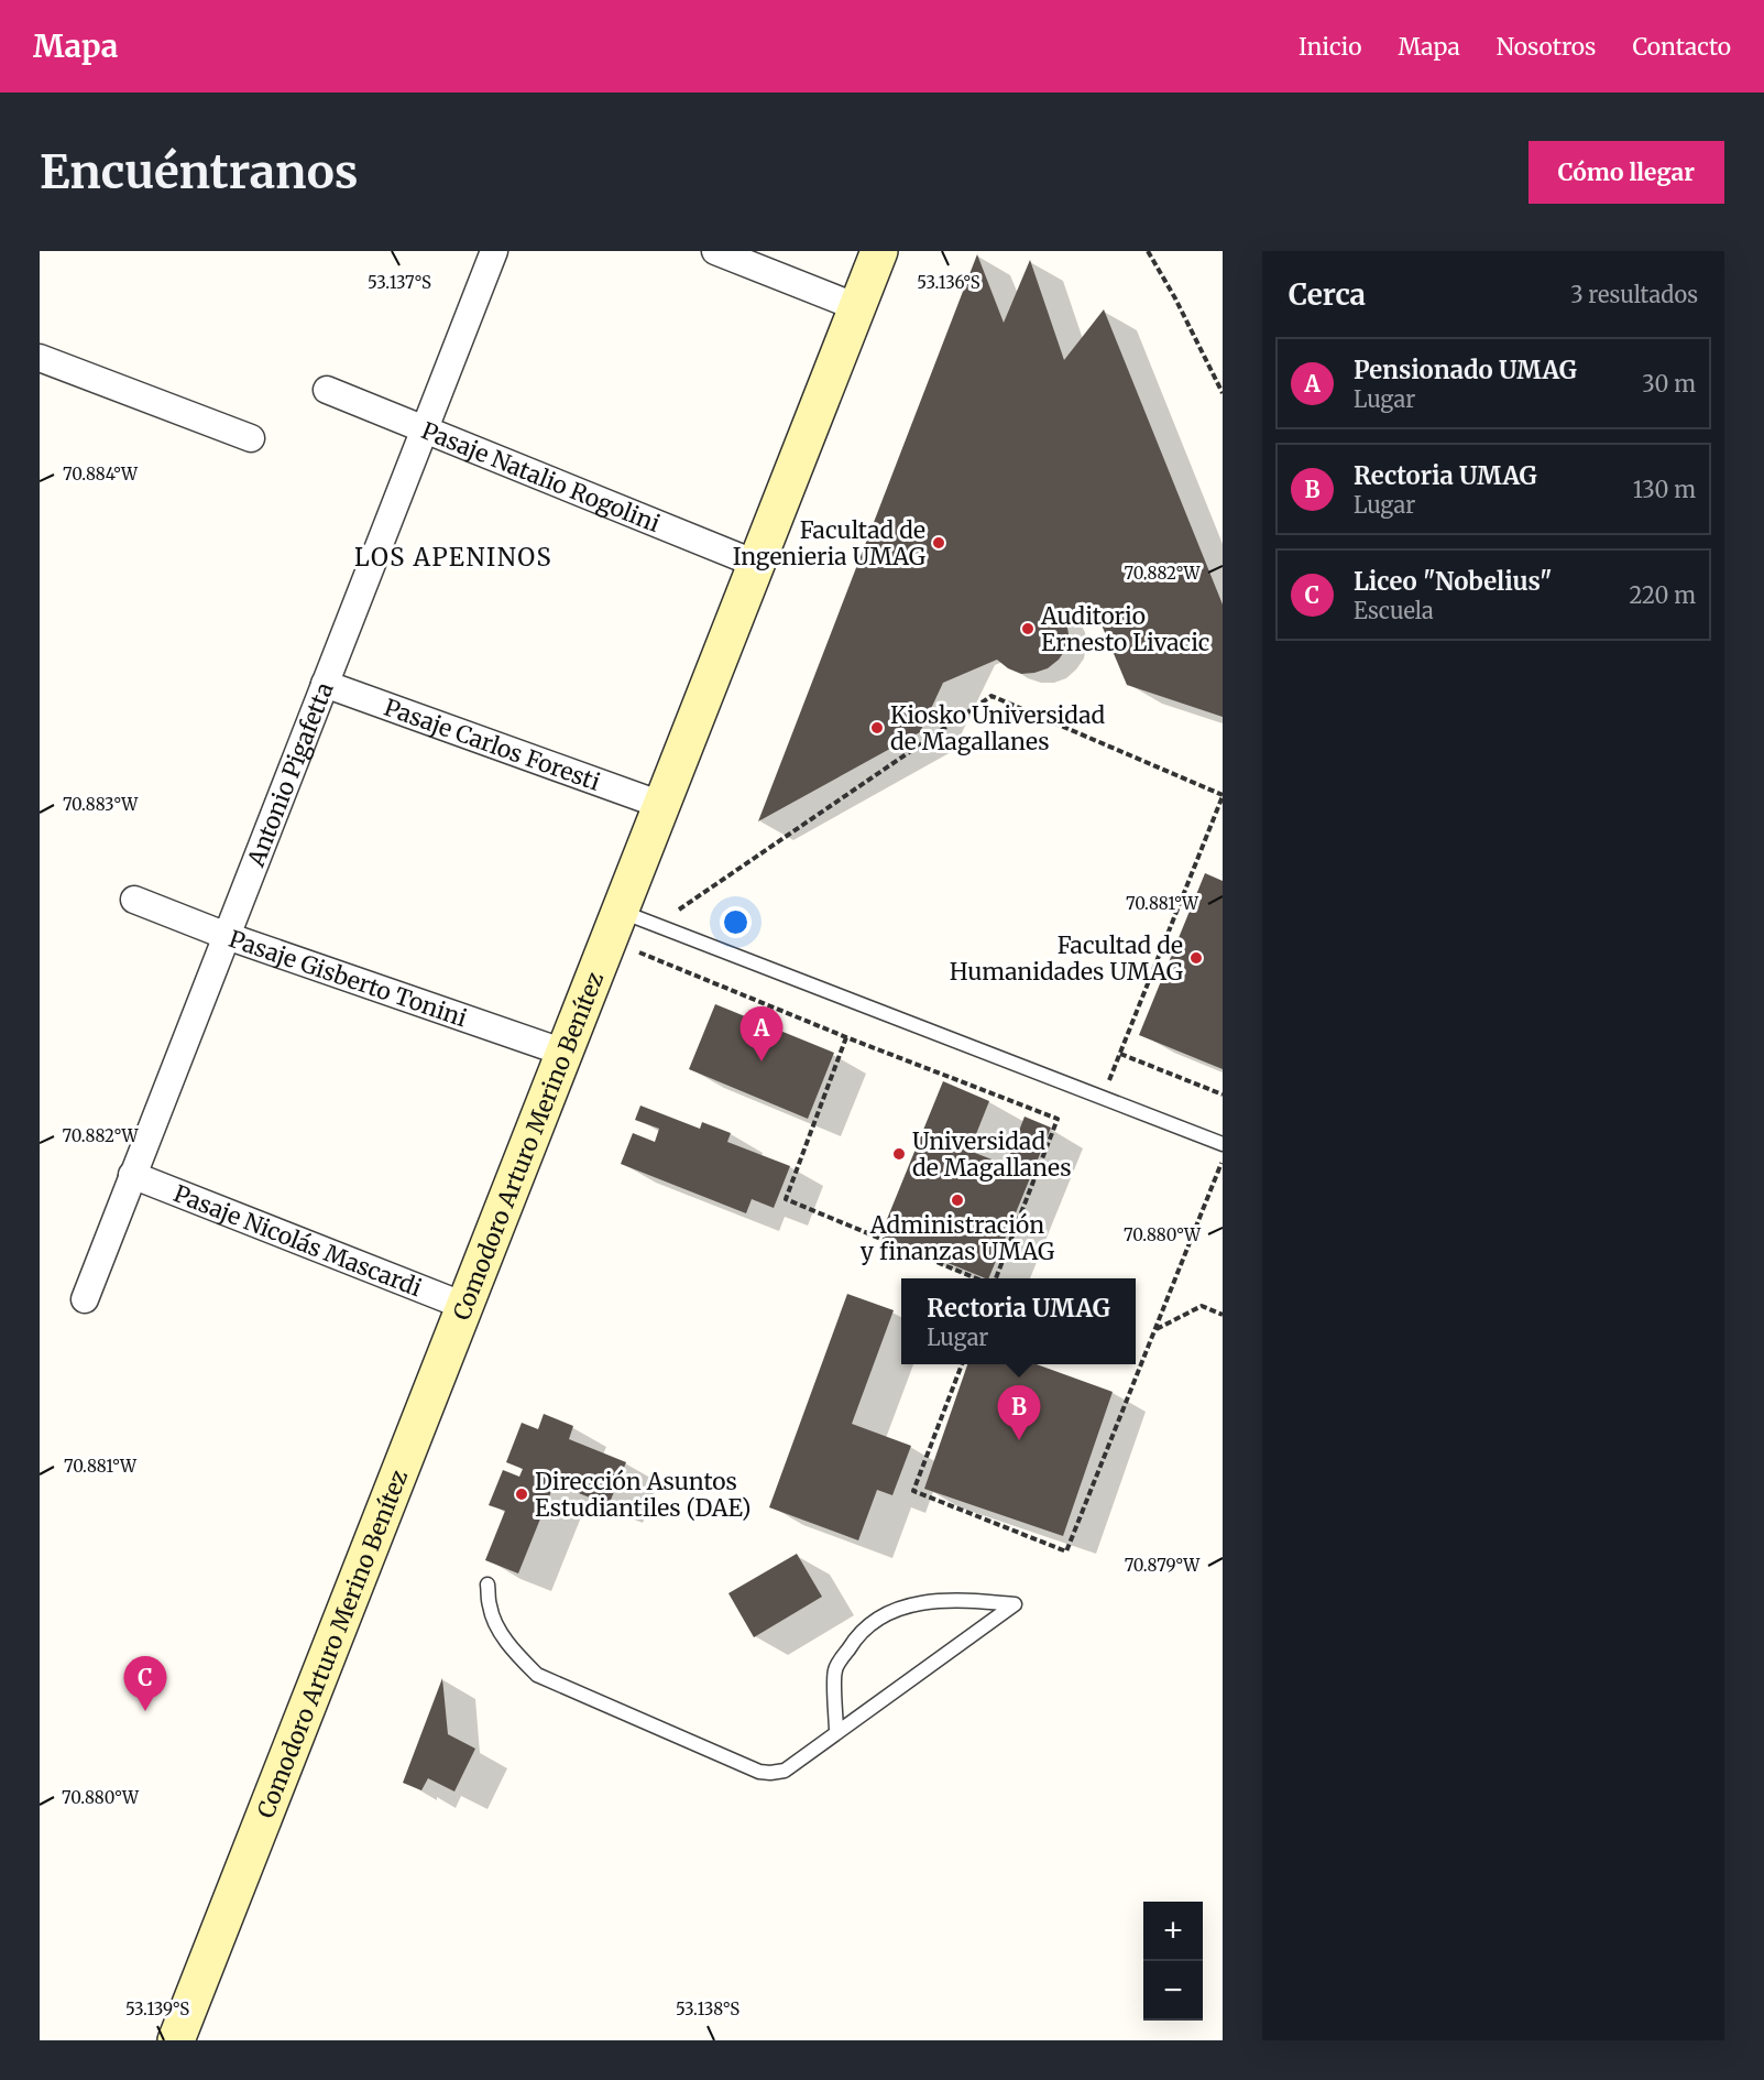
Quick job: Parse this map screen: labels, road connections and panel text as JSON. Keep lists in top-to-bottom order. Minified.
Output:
{"streets":{"main road":["Comodoro Arturo Merino Benítez"],"street":["Pasaje Natalio Rogolini","Pasaje Carlos Foresti","Antonio Pigafetta","Pasaje Gisberto Tonini","Pasaje Nicolás Mascardi"]},"crossings":[["Pasaje Natalio Rogolini","Antonio Pigafetta"],["Pasaje Natalio Rogolini","Comodoro Arturo Merino Benítez"],["Pasaje Carlos Foresti","Antonio Pigafetta"],["Pasaje Carlos Foresti","Comodoro Arturo Merino Benítez"],["Antonio Pigafetta","Pasaje Gisberto Tonini"],["Antonio Pigafetta","Pasaje Nicolás Mascardi"],["Pasaje Gisberto Tonini","Comodoro Arturo Merino Benítez"],["Comodoro Arturo Merino Benítez","Pasaje Nicolás Mascardi"]],"districts":["LOS APENINOS"],"places":["Facultad de Ingenieria UMAG","Auditorio Ernesto Livacic","Kiosko Universidad de Magallanes","Facultad de Humanidades UMAG","Universidad de Magallanes","Administración y finanzas UMAG","Dirección Asuntos Estudiantiles (DAE)"],"page":{"header":"Mapa","nav":["Inicio","Mapa","Nosotros","Contacto"],"buttons":"Cómo llegar","title":"Encuéntranos","heading":["Cerca","3 resultados"],"list":[{"mark":"A","name":"Pensionado UMAG","note":"Lugar","value":"30 m"},{"mark":"B","name":"Rectoria UMAG","note":"Lugar","value":"130 m"},{"mark":"C","name":"Liceo \"Nobelius\"","note":"Escuela","value":"220 m"}],"pins":["A","B","C"],"popup":["Rectoria UMAG","Lugar"],"map_buttons":["+","−"]},"coordinates":["53.137°S","53.136°S","70.884°W","70.882°W","70.883°W","70.881°W","70.880°W","70.879°W","53.139°S","53.138°S"]}
